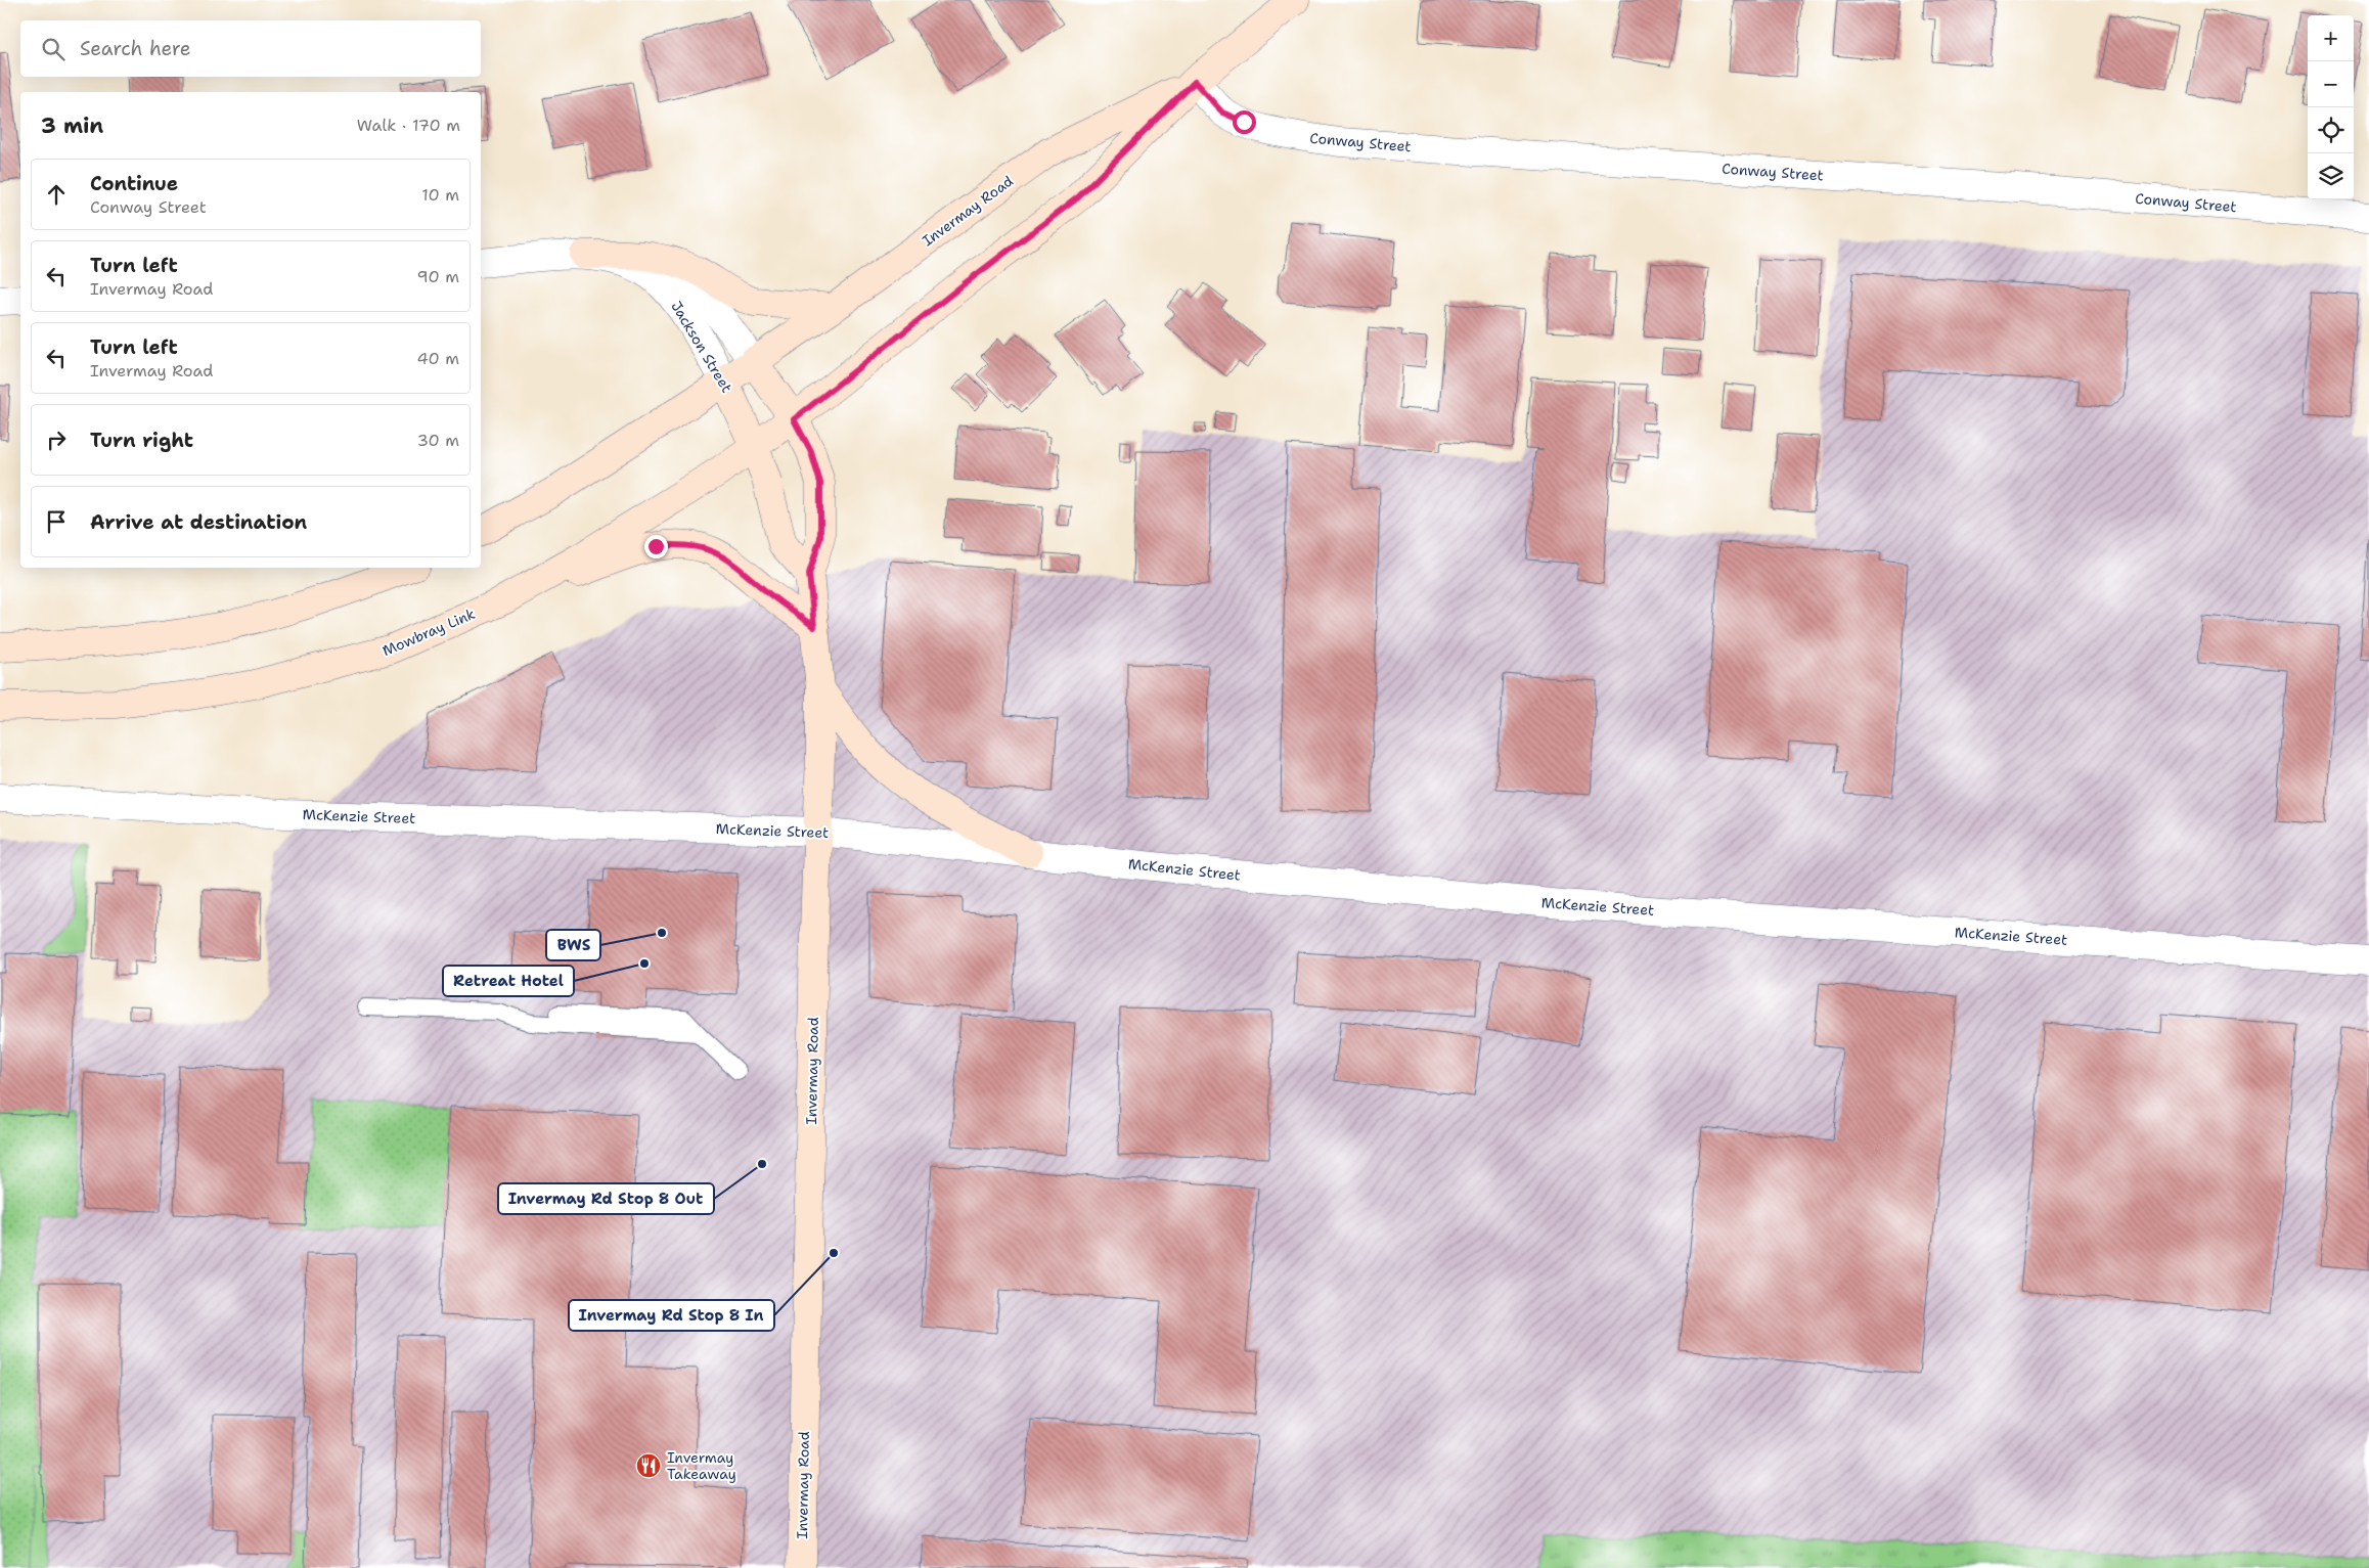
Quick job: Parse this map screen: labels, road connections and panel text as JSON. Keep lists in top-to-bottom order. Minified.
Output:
{"streets":{"main road":["Invermay Road","Jackson Street","Mowbray Link"],"street":["Conway Street","McKenzie Street"]},"crossings":[["Conway Street","Invermay Road"],["Invermay Road","Jackson Street"],["Invermay Road","Mowbray Link"],["Invermay Road","McKenzie Street"],["Jackson Street","Mowbray Link"]],"places":{"other":["BWS","Retreat Hotel","Invermay Rd Stop 8 Out","Invermay Rd Stop 8 In"],"restaurant":["Invermay Takeaway"]},"page":{"map_buttons":["+","−"],"search":"Search here","heading":["3 min","Walk · 170 m"],"list":[["Continue","Conway Street","10 m"],["Turn left","Invermay Road","90 m"],["Turn left","Invermay Road","40 m"],["Turn right","30 m"],"Arrive at destination"]}}
